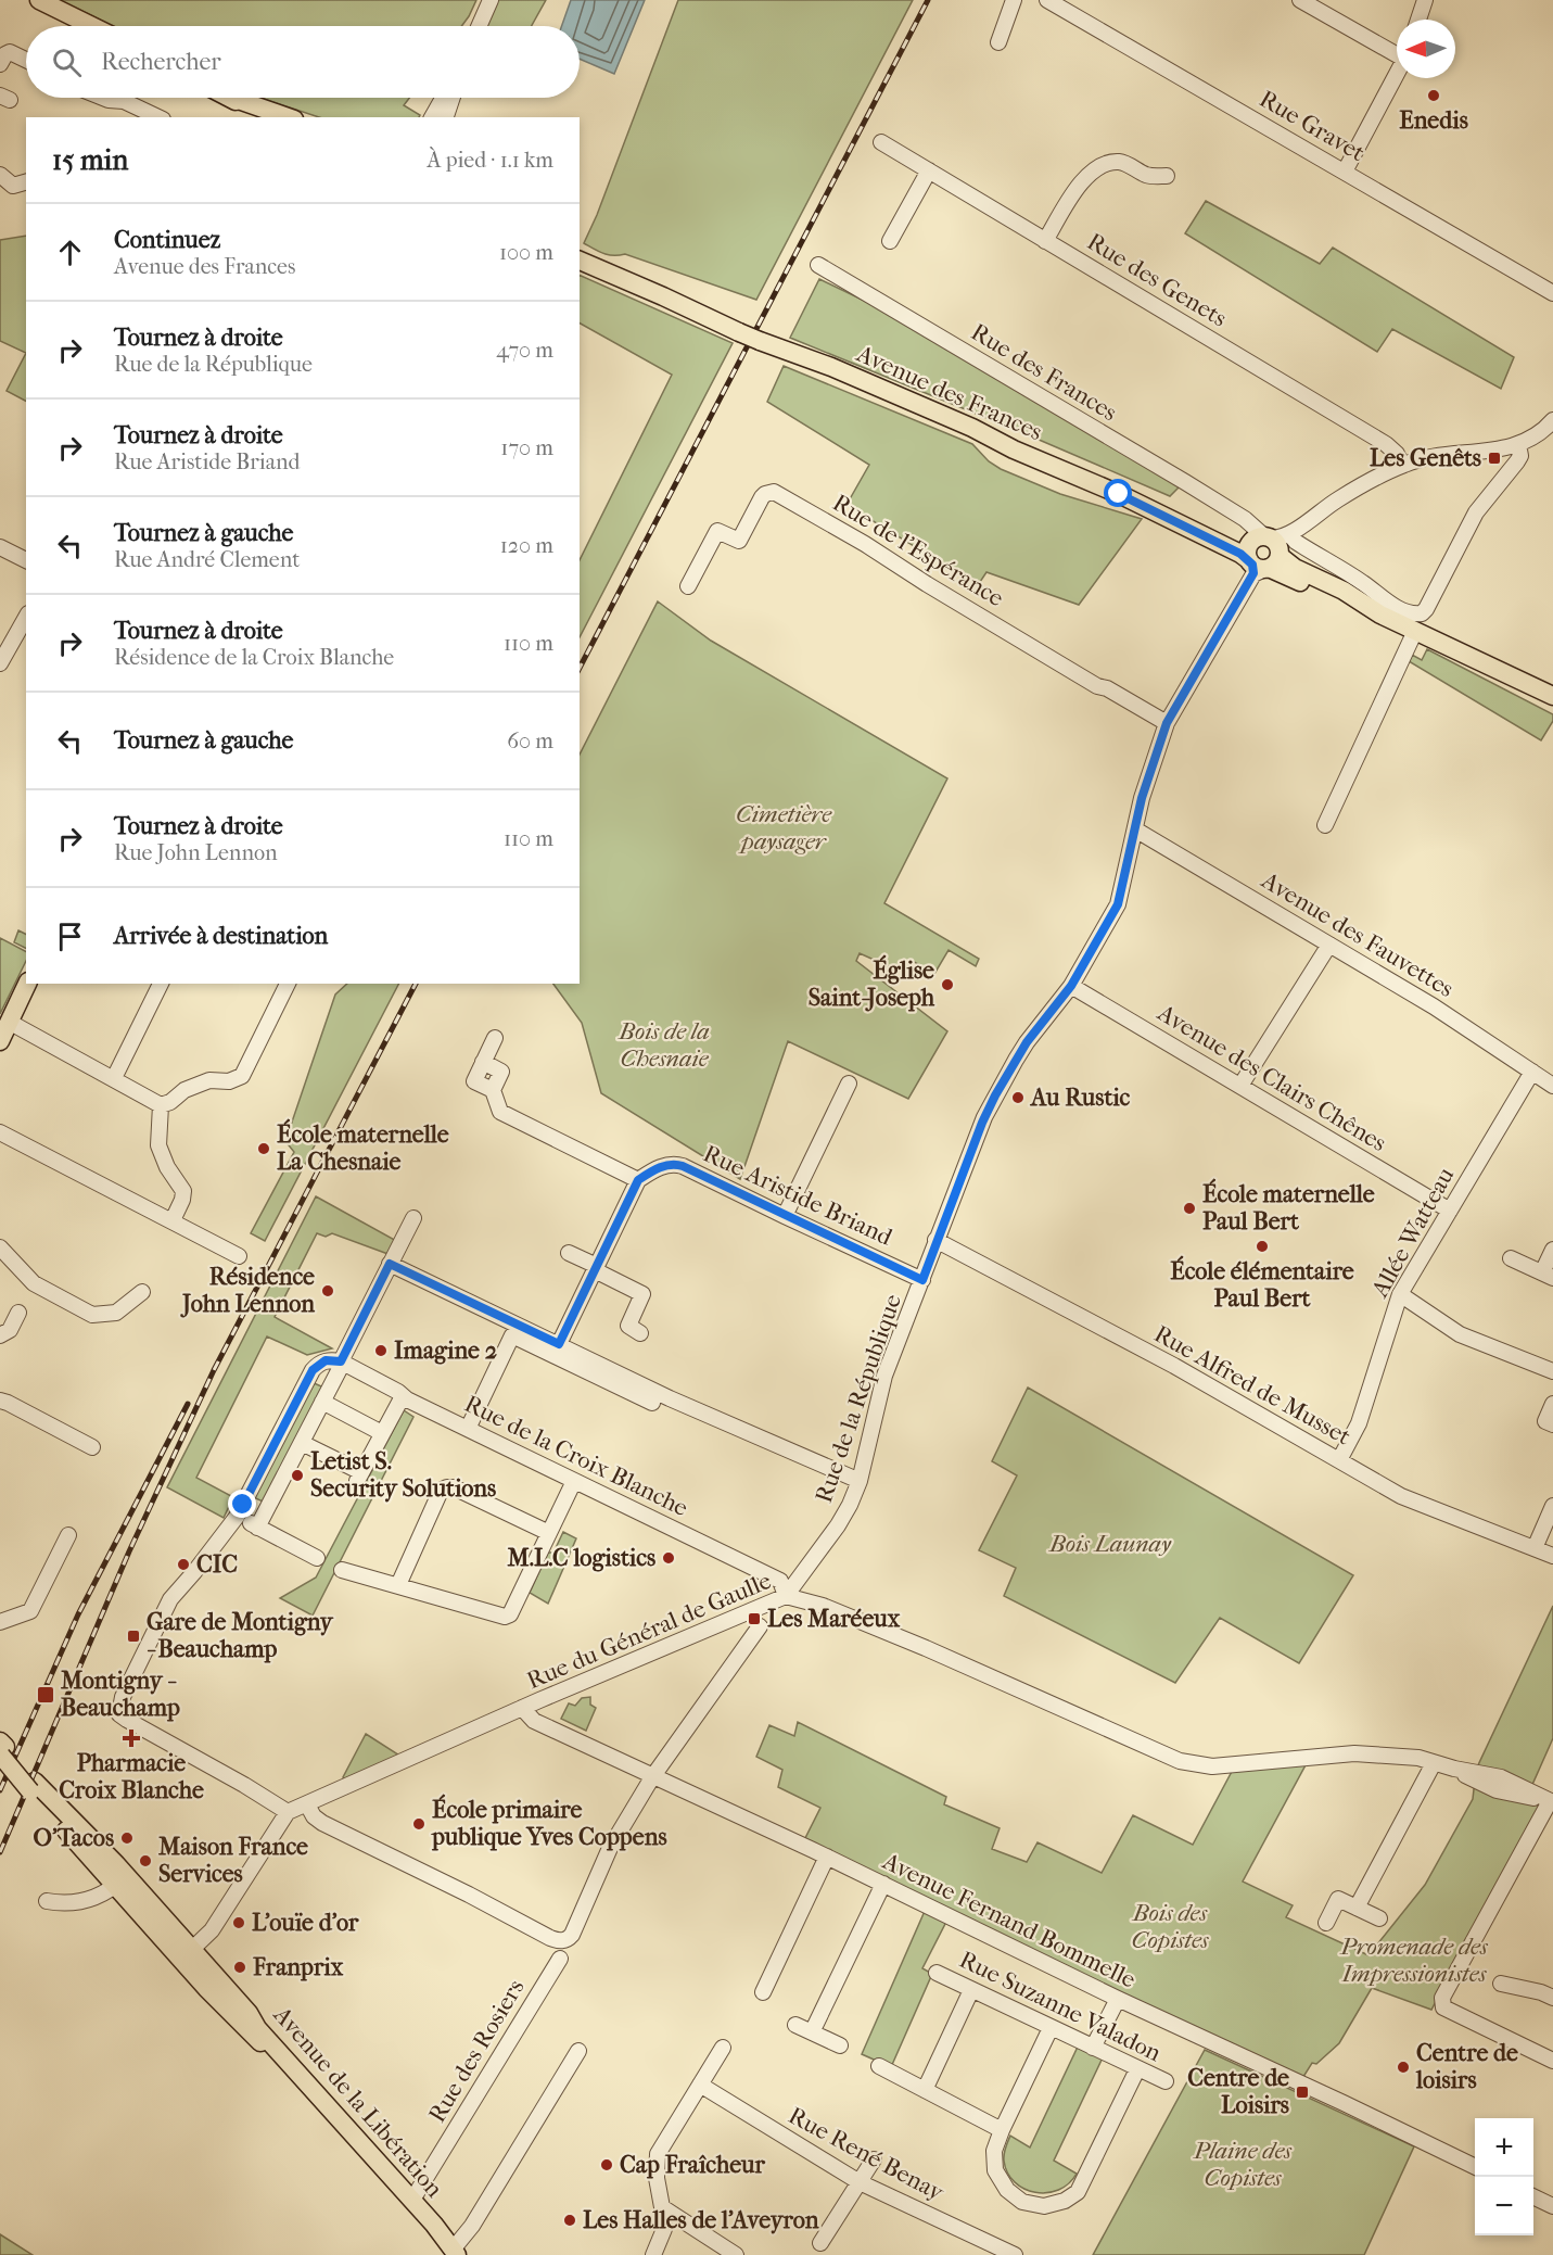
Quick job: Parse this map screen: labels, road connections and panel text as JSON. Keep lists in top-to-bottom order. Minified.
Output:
{"streets":{"main road":["Avenue des Frances","Avenue de la Libération"],"street":["Rue Gravet","Rue des Genets","Rue des Frances","Rue de l'Espérance","Avenue des Fauvettes","Avenue des Clairs Chênes","Rue Aristide Briand","Allée Watteau","Rue Alfred de Musset","Rue de la République","Rue de la Croix Blanche","Rue du Général de Gaulle","Avenue Fernand Bommelle","Rue Suzanne Valadon","Rue des Rosiers","Rue René Benay"]},"crossings":[["Rue des Genets","Rue de la République"],["Rue des Frances","Avenue des Frances"],["Rue des Frances","Rue de la République"],["Avenue des Frances","Rue de la République"],["Rue de l'Espérance","Rue de la République"],["Avenue des Fauvettes","Allée Watteau"],["Avenue des Fauvettes","Rue de la République"],["Avenue des Clairs Chênes","Allée Watteau"],["Avenue des Clairs Chênes","Rue de la République"],["Rue Aristide Briand","Rue de la République"],["Allée Watteau","Rue Alfred de Musset"],["Rue Alfred de Musset","Rue de la République"],["Rue de la République","Rue de la Croix Blanche"],["Rue de la République","Rue du Général de Gaulle"],["Rue de la Croix Blanche","Rue du Général de Gaulle"],["Rue du Général de Gaulle","Avenue Fernand Bommelle"],["Rue des Rosiers","Avenue de la Libération"]],"parks":["Cimetière paysager","Bois de la Chesnaie","Bois Launay","Bois des Copistes","Promenade des Impressionistes","Plaine des Copistes"],"places":{"other":["Enedis","Église Saint-Joseph","Au Rustic","École maternelle La Chesnaie","École maternelle Paul Bert","École élémentaire Paul Bert","Résidence John Lennon","Imagine 2","Letist S. Security Solutions","M.L.C logistics","CIC","École primaire publique Yves Coppens","O'Tacos","Maison France Services","L'ouïe d'or","Franprix","Centre de loisirs","Cap Fraîcheur","Les Halles de l'Aveyron"],"transit":["Les Genêts","Les Maréeux","Gare de Montigny - Beauchamp","Montigny - Beauchamp","Centre de Loisirs"],"health":["Pharmacie Croix Blanche"]},"north":"left","page":{"search":"Rechercher","heading":["15 min","À pied · 1.1 km"],"list":[["Continuez","Avenue des Frances","100 m"],["Tournez à droite","Rue de la République","470 m"],["Tournez à droite","Rue Aristide Briand","170 m"],["Tournez à gauche","Rue André Clement","120 m"],["Tournez à droite","Résidence de la Croix Blanche","110 m"],["Tournez à gauche","60 m"],["Tournez à droite","Rue John Lennon","110 m"],"Arrivée à destination"],"map_buttons":["+","−"]}}
